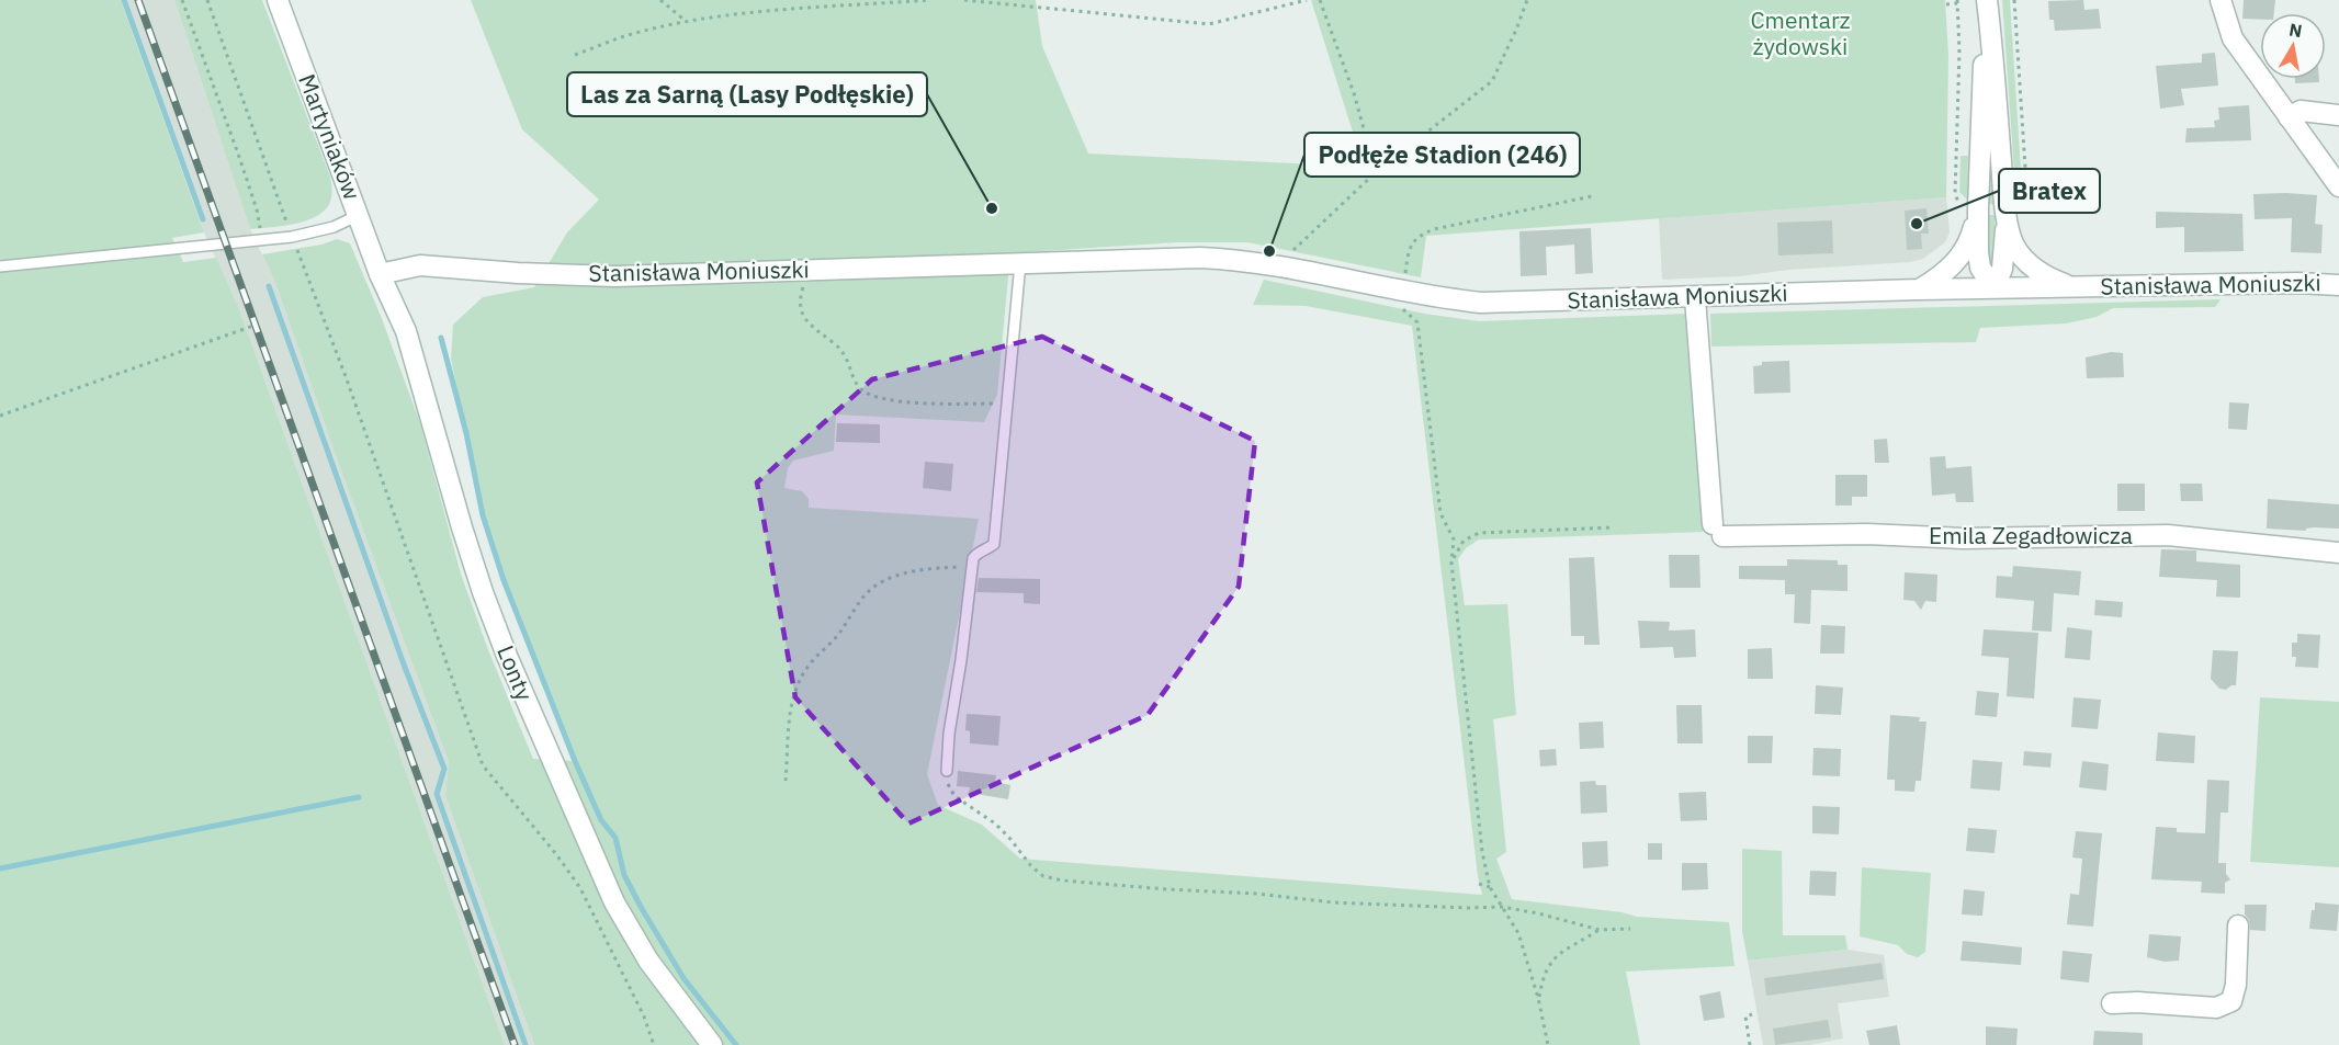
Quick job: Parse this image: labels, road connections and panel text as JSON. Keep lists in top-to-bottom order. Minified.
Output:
{"streets":{"street":["Martyniaków","Stanisława Moniuszki","Emila Zegadłowicza","Lonty"]},"crossings":[["Martyniaków","Stanisława Moniuszki"],["Martyniaków","Lonty"],["Stanisława Moniuszki","Emila Zegadłowicza"],["Stanisława Moniuszki","Lonty"]],"parks":["Cmentarz żydowski"],"places":["Las za Sarną (Lasy Podłęskie)","Bratex","Podłęże Stadion (246)"],"north":"top"}
